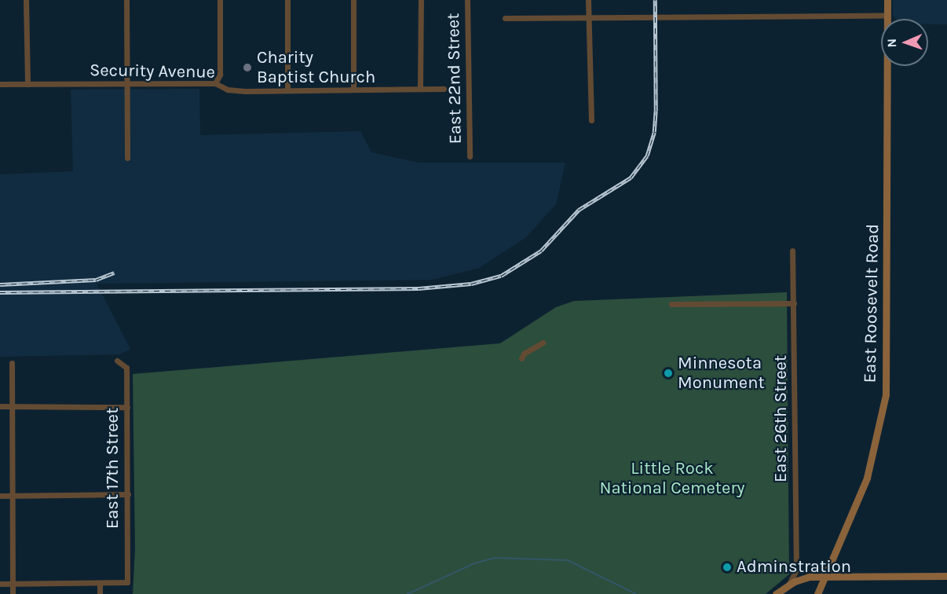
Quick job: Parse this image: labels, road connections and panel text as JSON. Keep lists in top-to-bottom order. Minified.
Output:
{"streets":{"main road":["East Roosevelt Road"],"street":["Security Avenue","East 22nd Street","East 26th Street","East 17th Street"]},"parks":["Little Rock National Cemetery"],"places":["Charity Baptist Church","Minnesota Monument","Adminstration"],"north":"left"}
